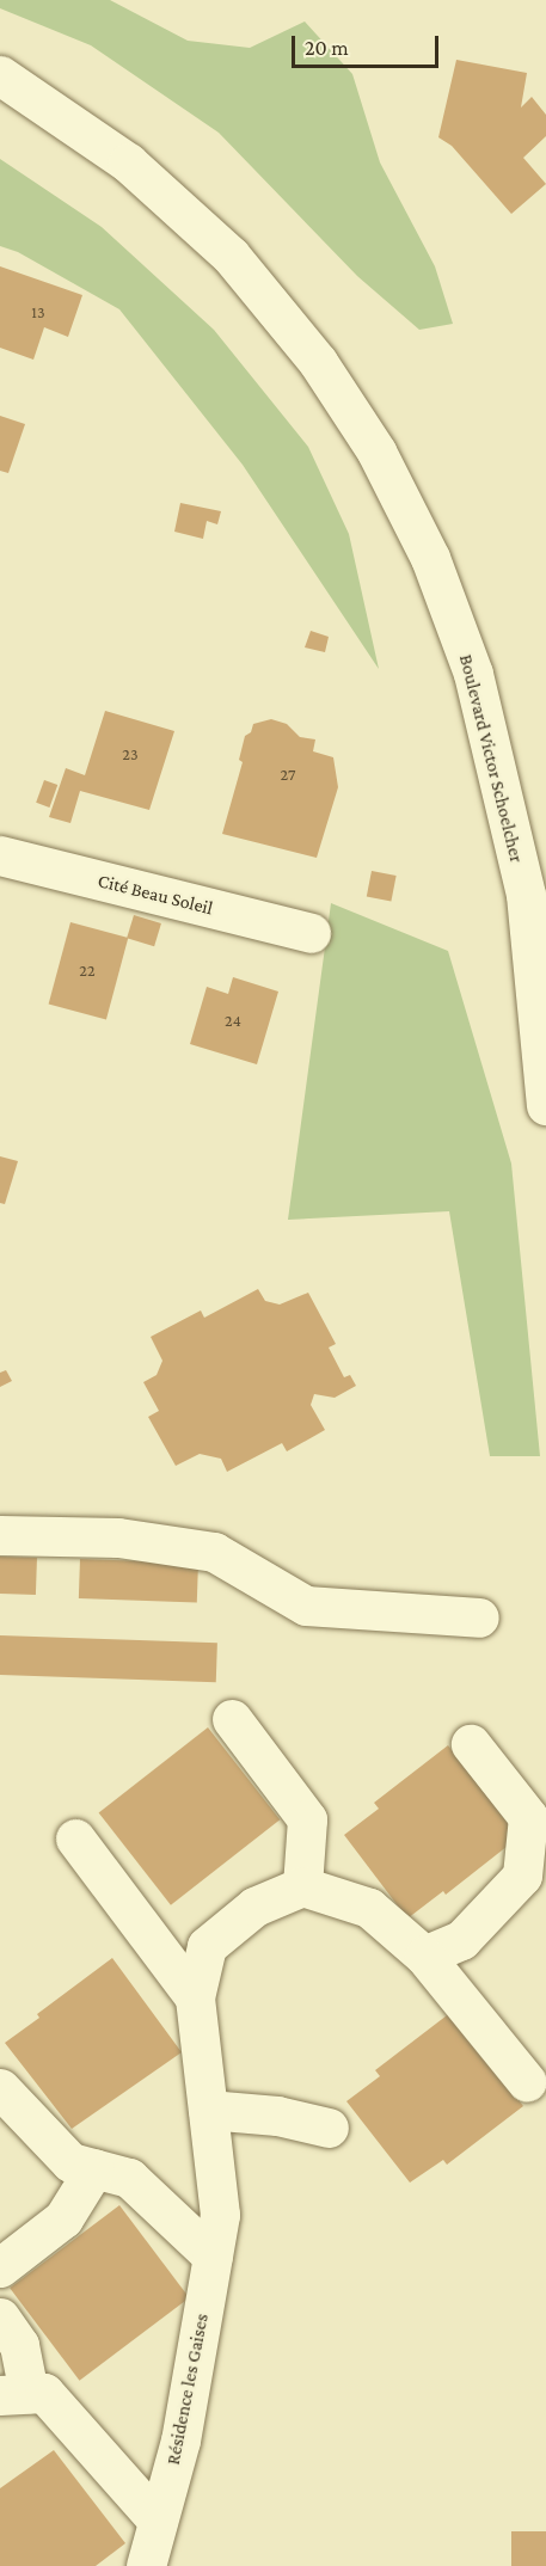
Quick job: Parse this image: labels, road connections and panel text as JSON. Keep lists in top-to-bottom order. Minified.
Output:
{"streets":{"street":["Boulevard Victor Schoelcher","Cité Beau Soleil","Résidence les Gaises"]},"house_numbers":["13","23","27","22","24"],"scale_bar":"20 m"}
